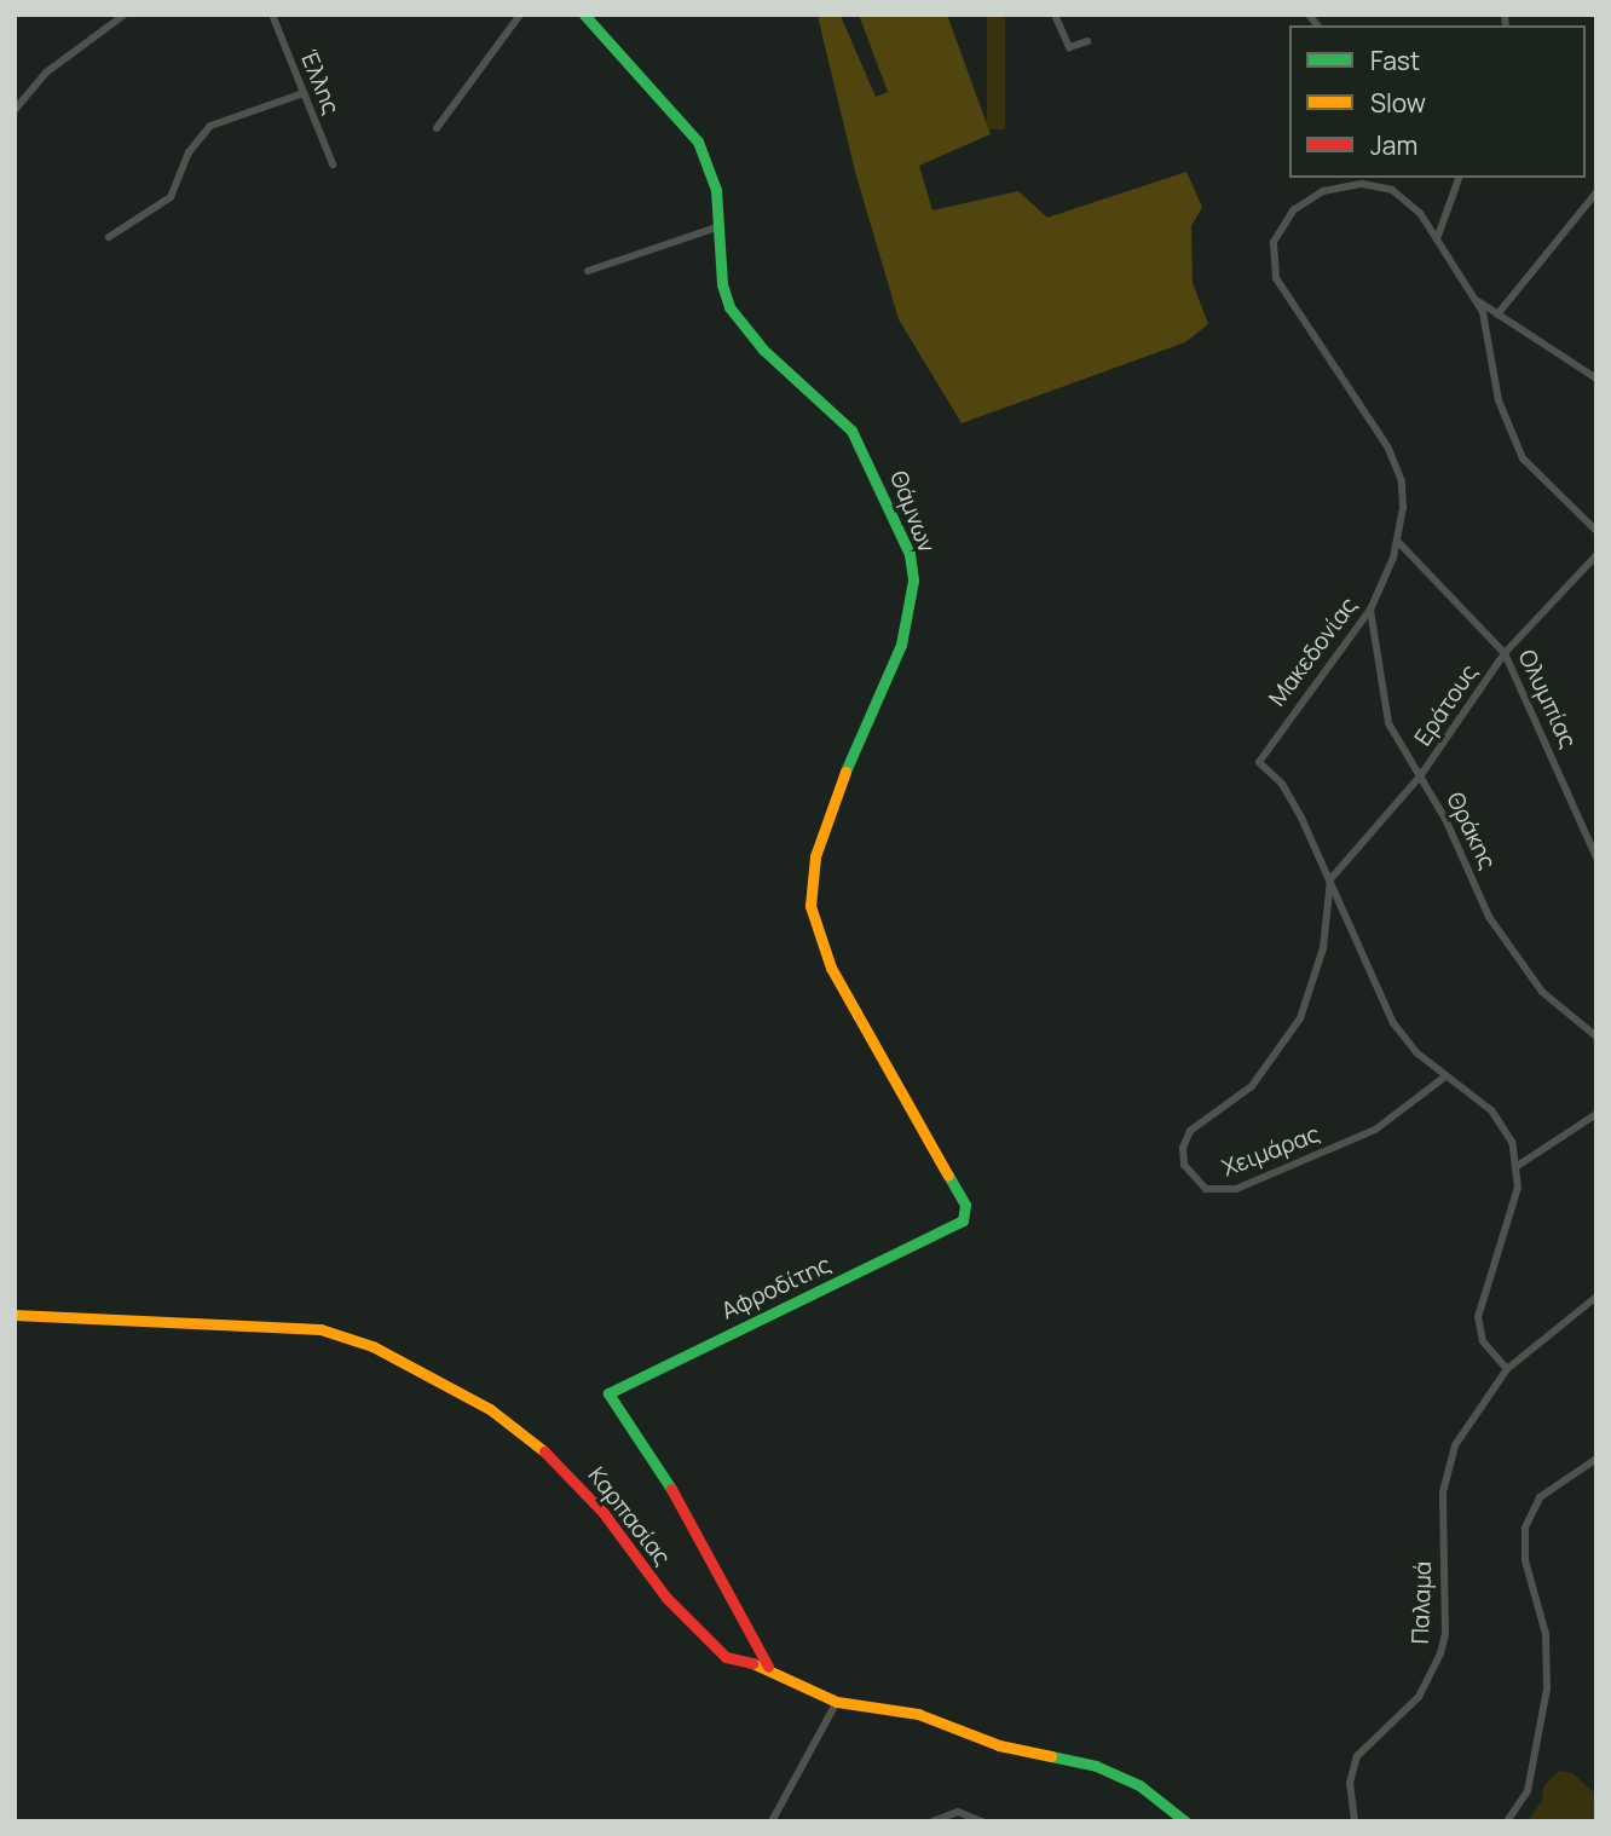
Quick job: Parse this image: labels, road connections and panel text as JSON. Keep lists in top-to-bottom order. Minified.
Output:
{"streets":{"street":["Έλλης","Θάμνων","Μακεδονίας","Ολυμπίας","Εράτους","Θράκης","Χειμάρας","Αφροδίτης","Καρπασίας","Παλαμά"]},"crossings":[["Θάμνων","Αφροδίτης"],["Μακεδονίας","Ολυμπίας"],["Μακεδονίας","Εράτους"],["Μακεδονίας","Θράκης"],["Μακεδονίας","Χειμάρας"],["Ολυμπίας","Εράτους"],["Εράτους","Θράκης"],["Εράτους","Χειμάρας"],["Αφροδίτης","Καρπασίας"]],"legend":["Fast","Slow","Jam"]}
